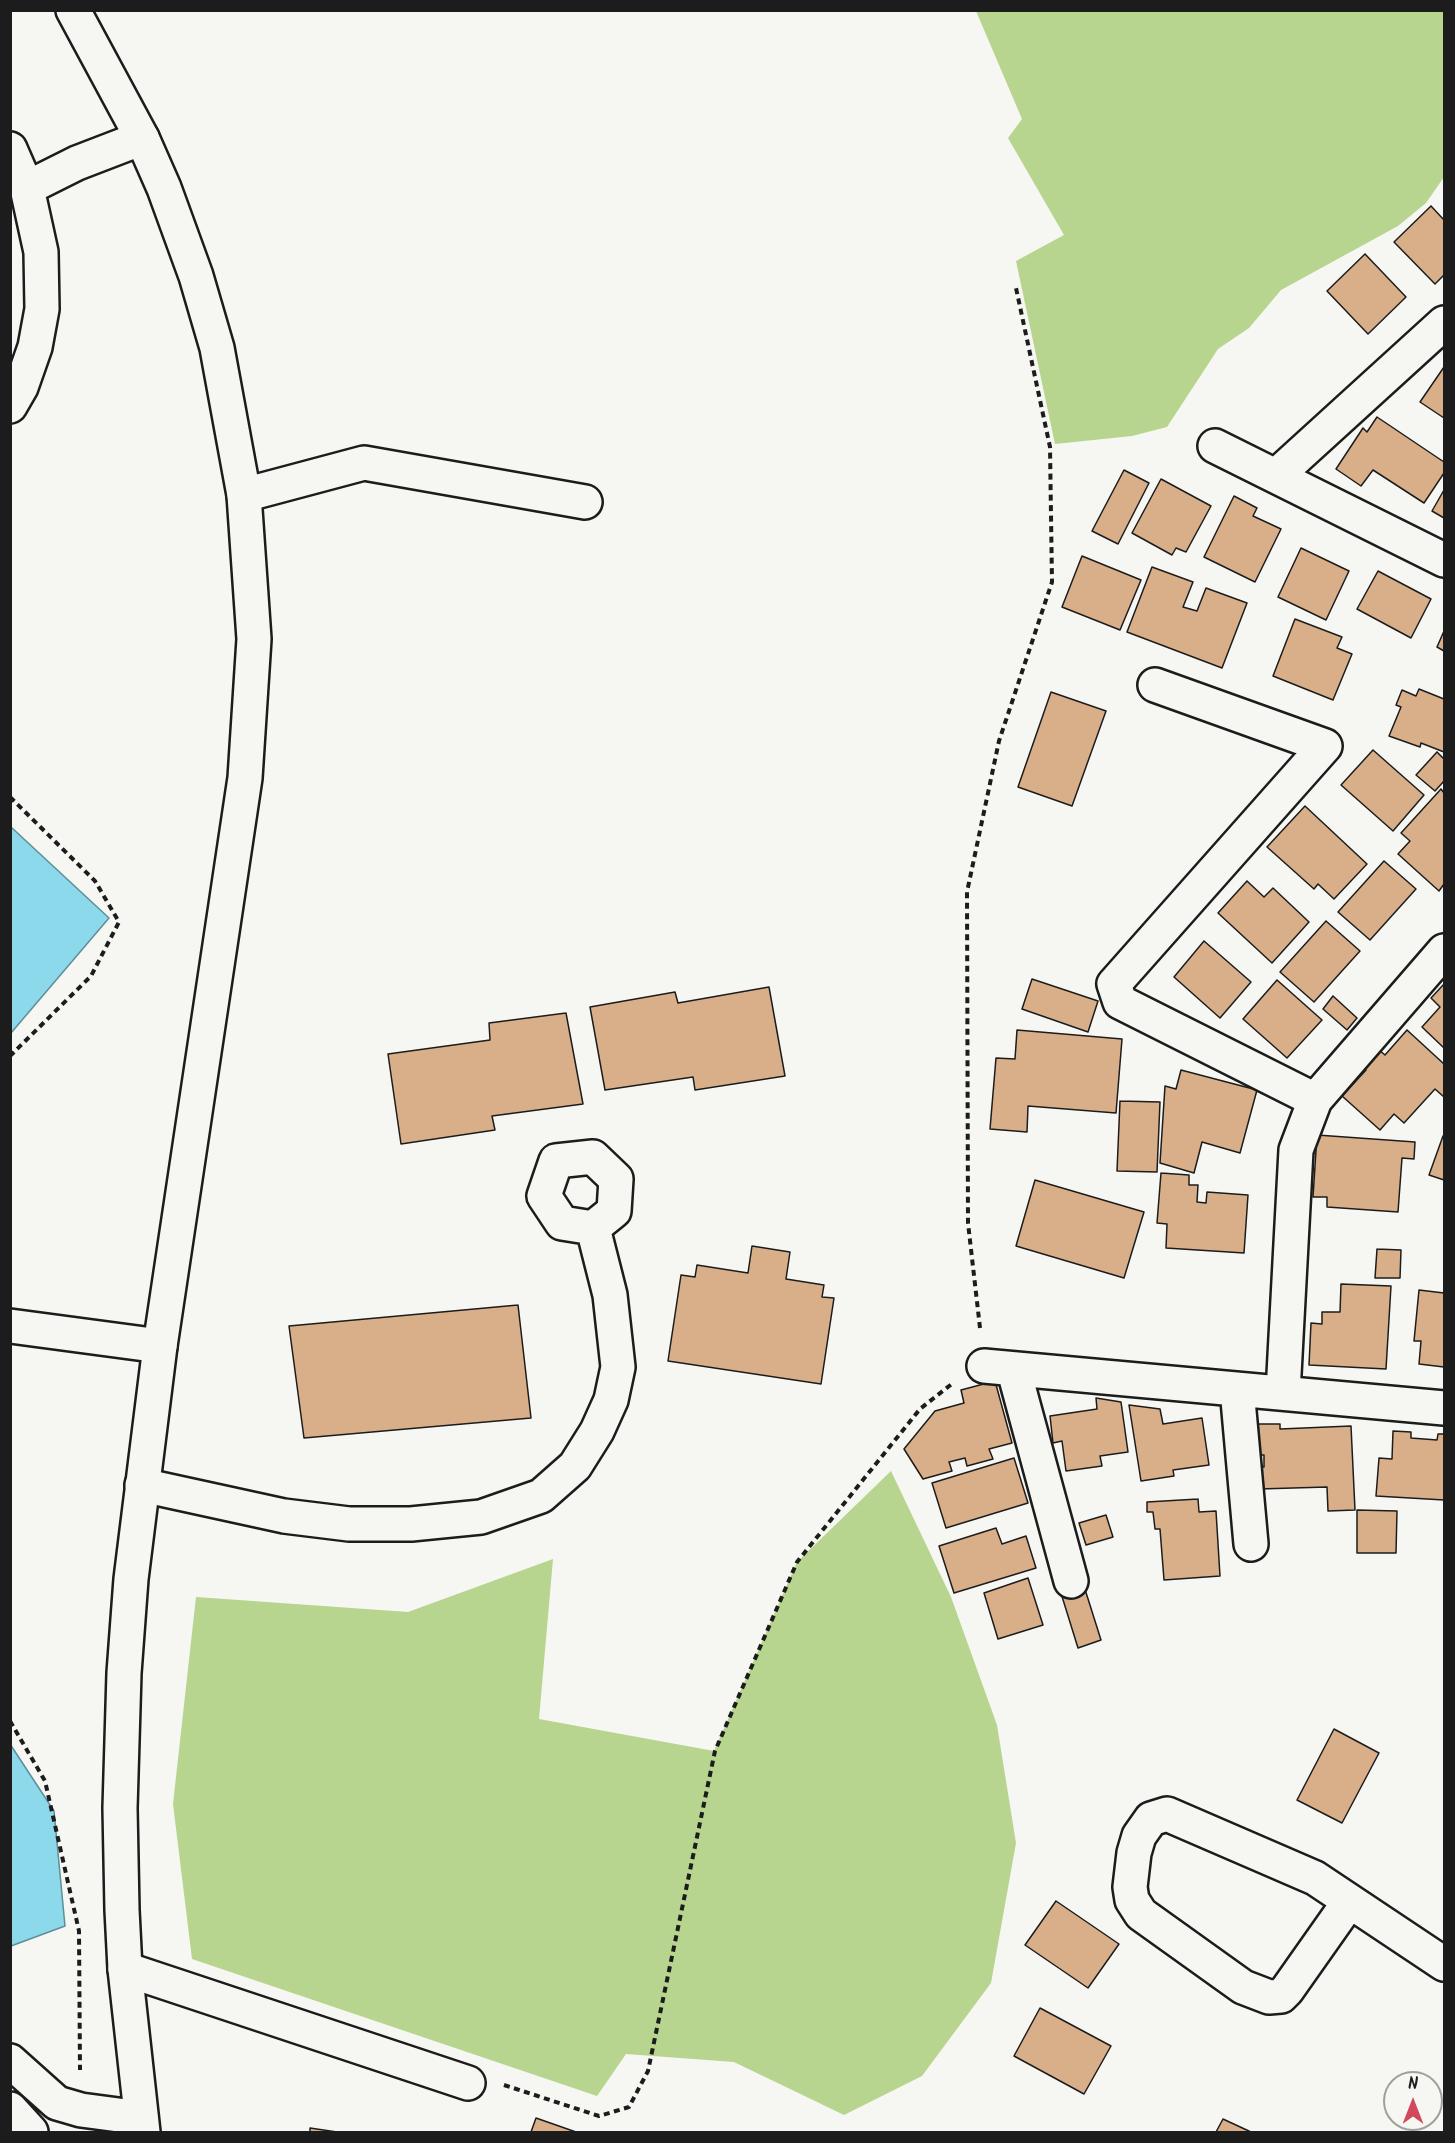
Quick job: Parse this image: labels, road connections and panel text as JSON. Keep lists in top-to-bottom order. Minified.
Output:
{"north":"top"}
